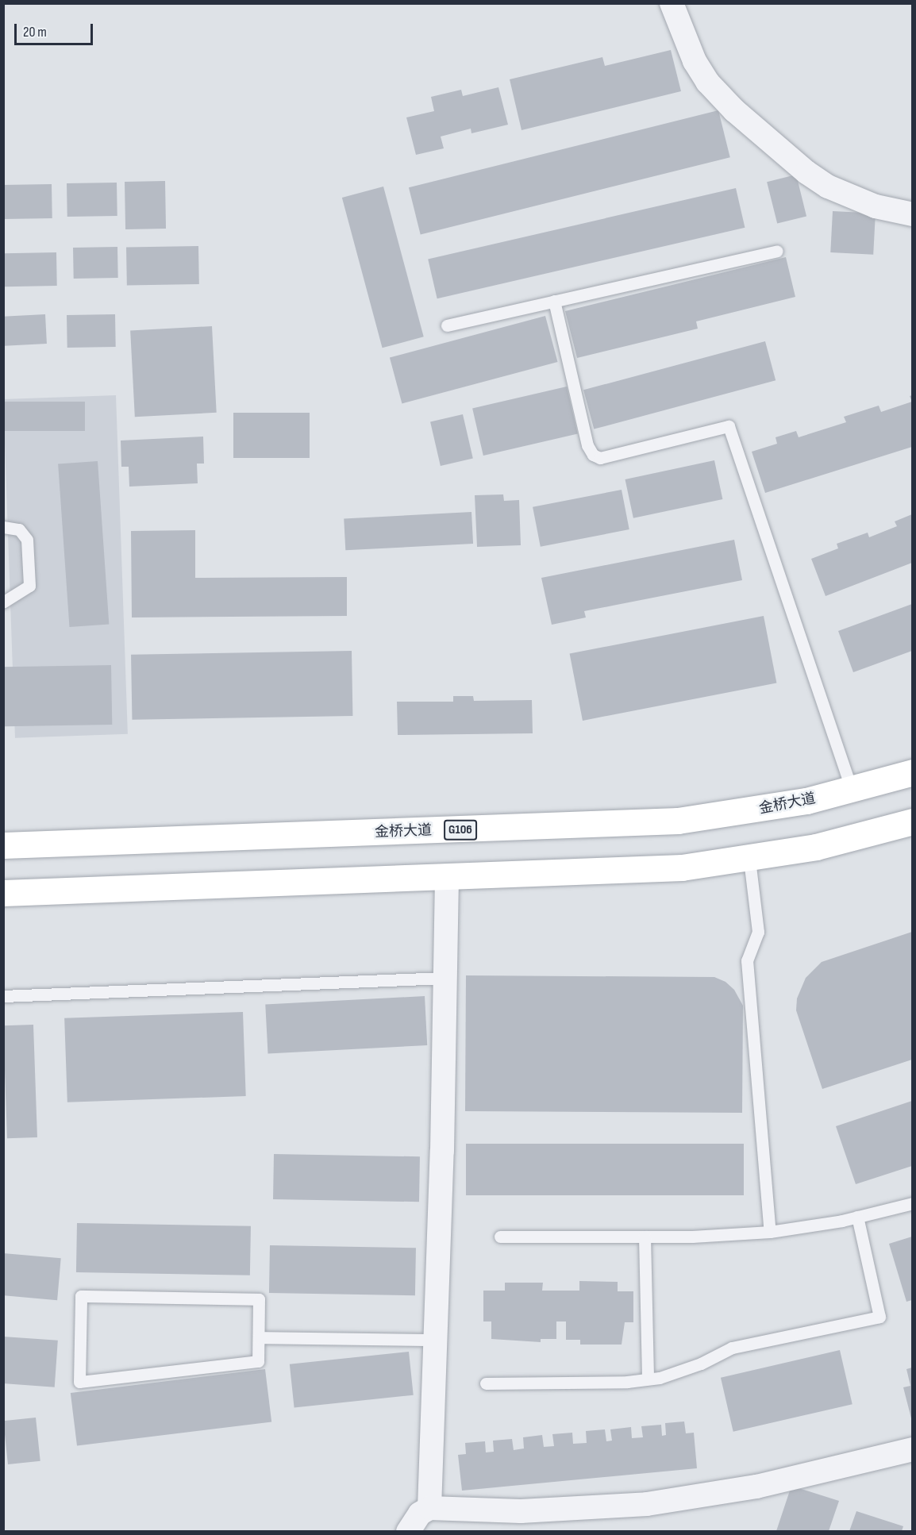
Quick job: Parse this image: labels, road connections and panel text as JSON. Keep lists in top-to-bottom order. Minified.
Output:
{"streets":{"highway":["金桥大道","G106"]},"scale_bar":"20 m"}
